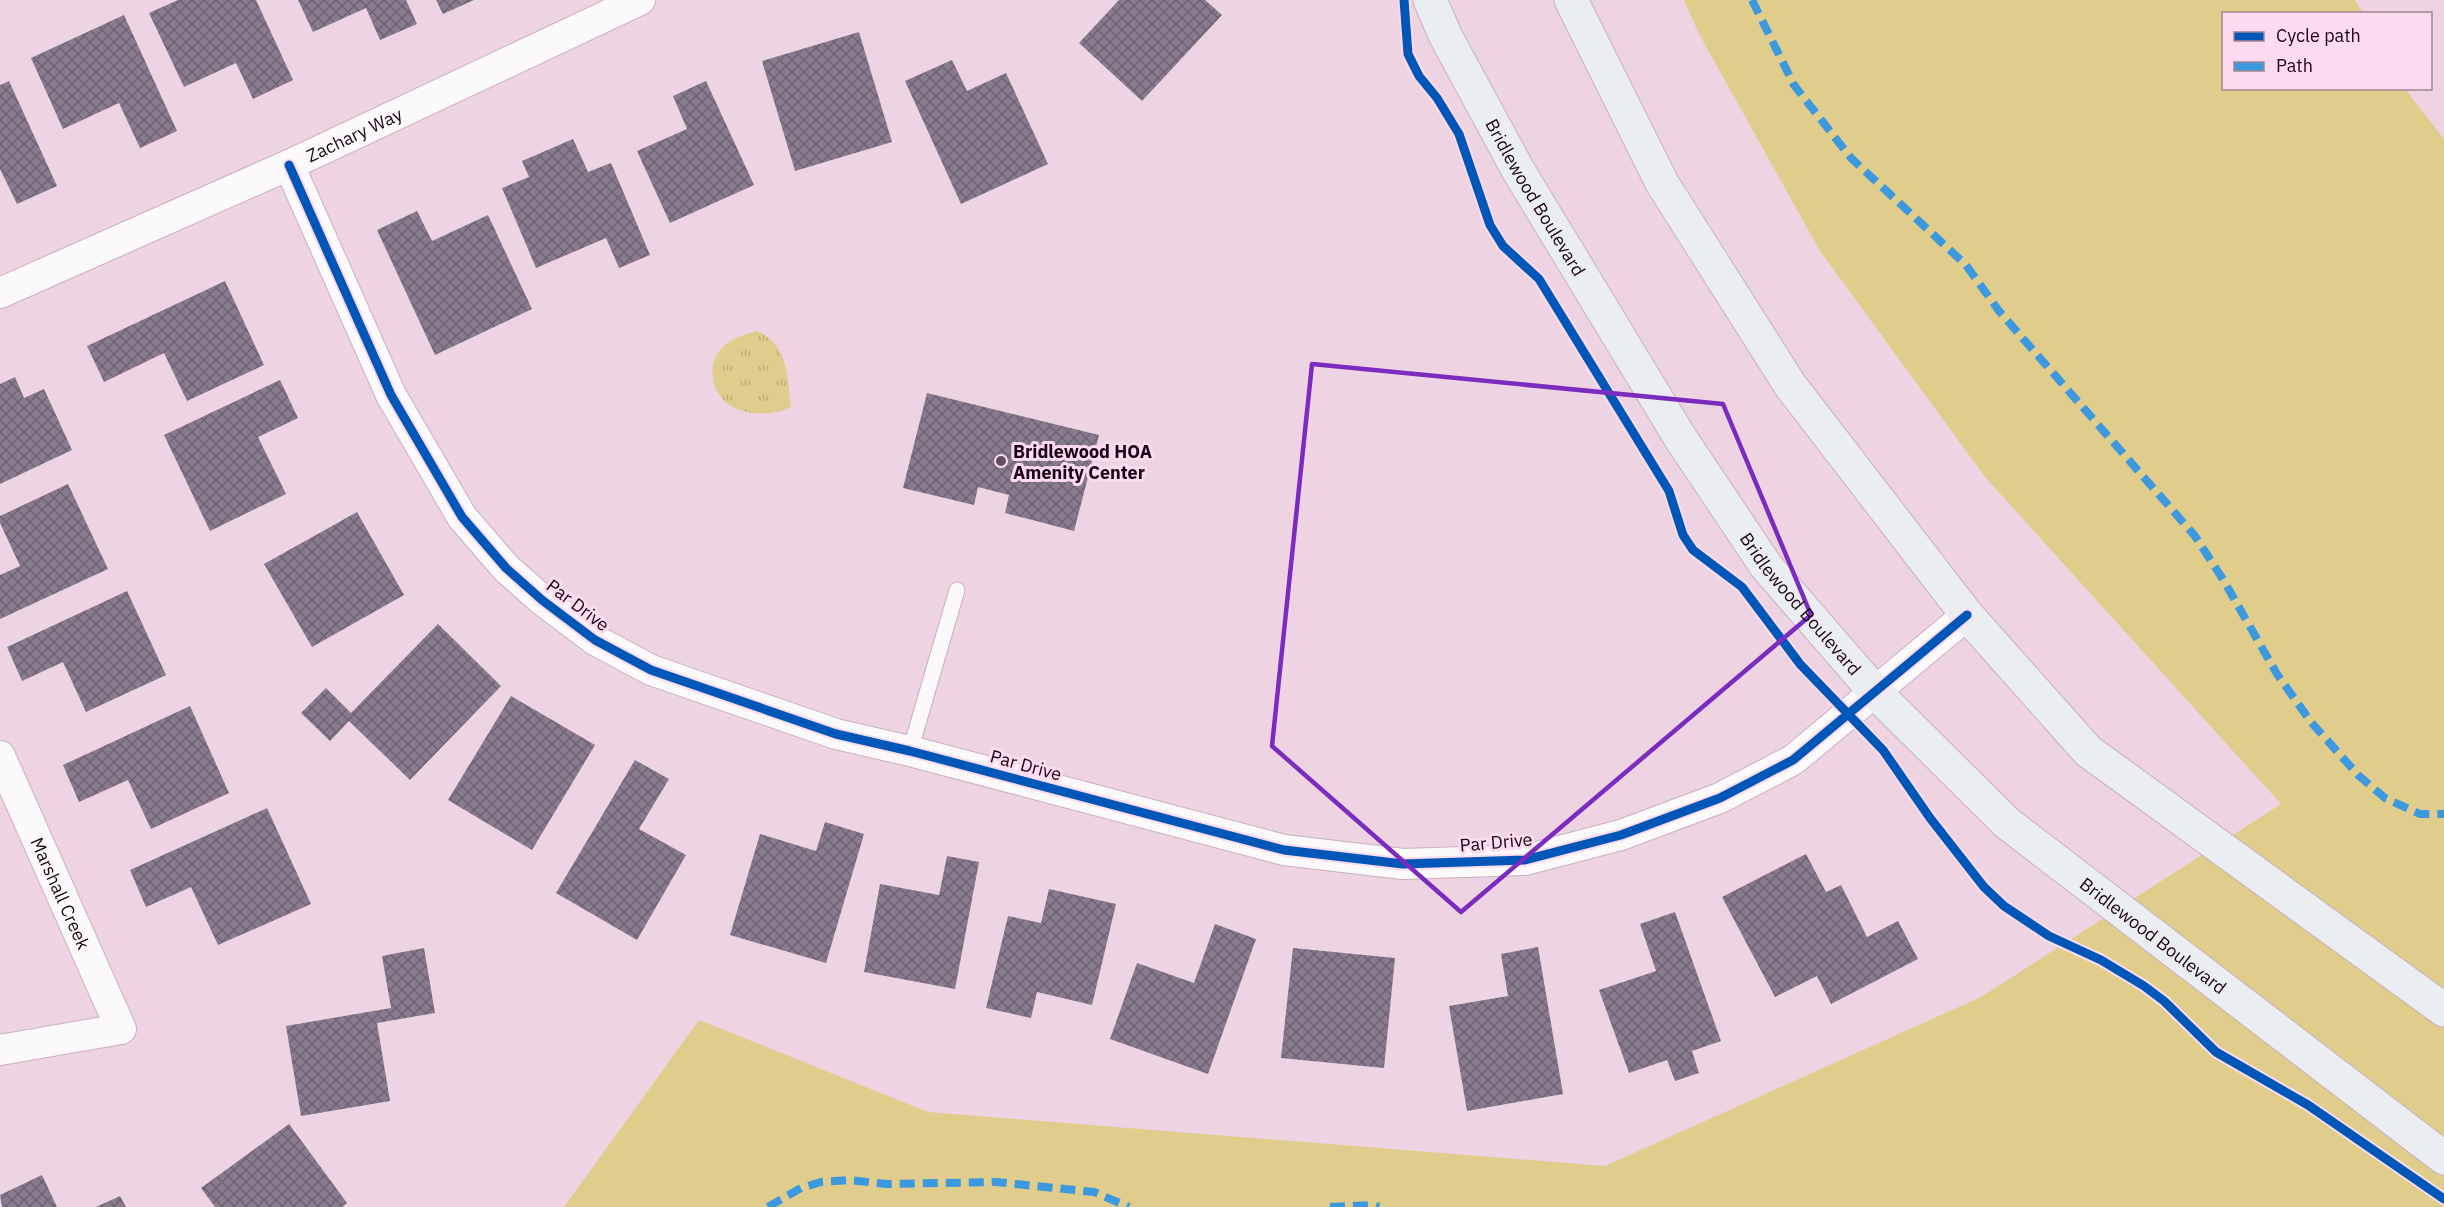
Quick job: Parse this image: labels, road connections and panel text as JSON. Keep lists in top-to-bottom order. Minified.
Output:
{"streets":{"main road":["Bridlewood Boulevard"],"street":["Zachary Way","Par Drive","Marshall Creek"]},"crossings":[["Zachary Way","Par Drive"],["Bridlewood Boulevard","Par Drive"]],"places":["Bridlewood HOA Amenity Center"],"legend":["Cycle path","Path"]}
